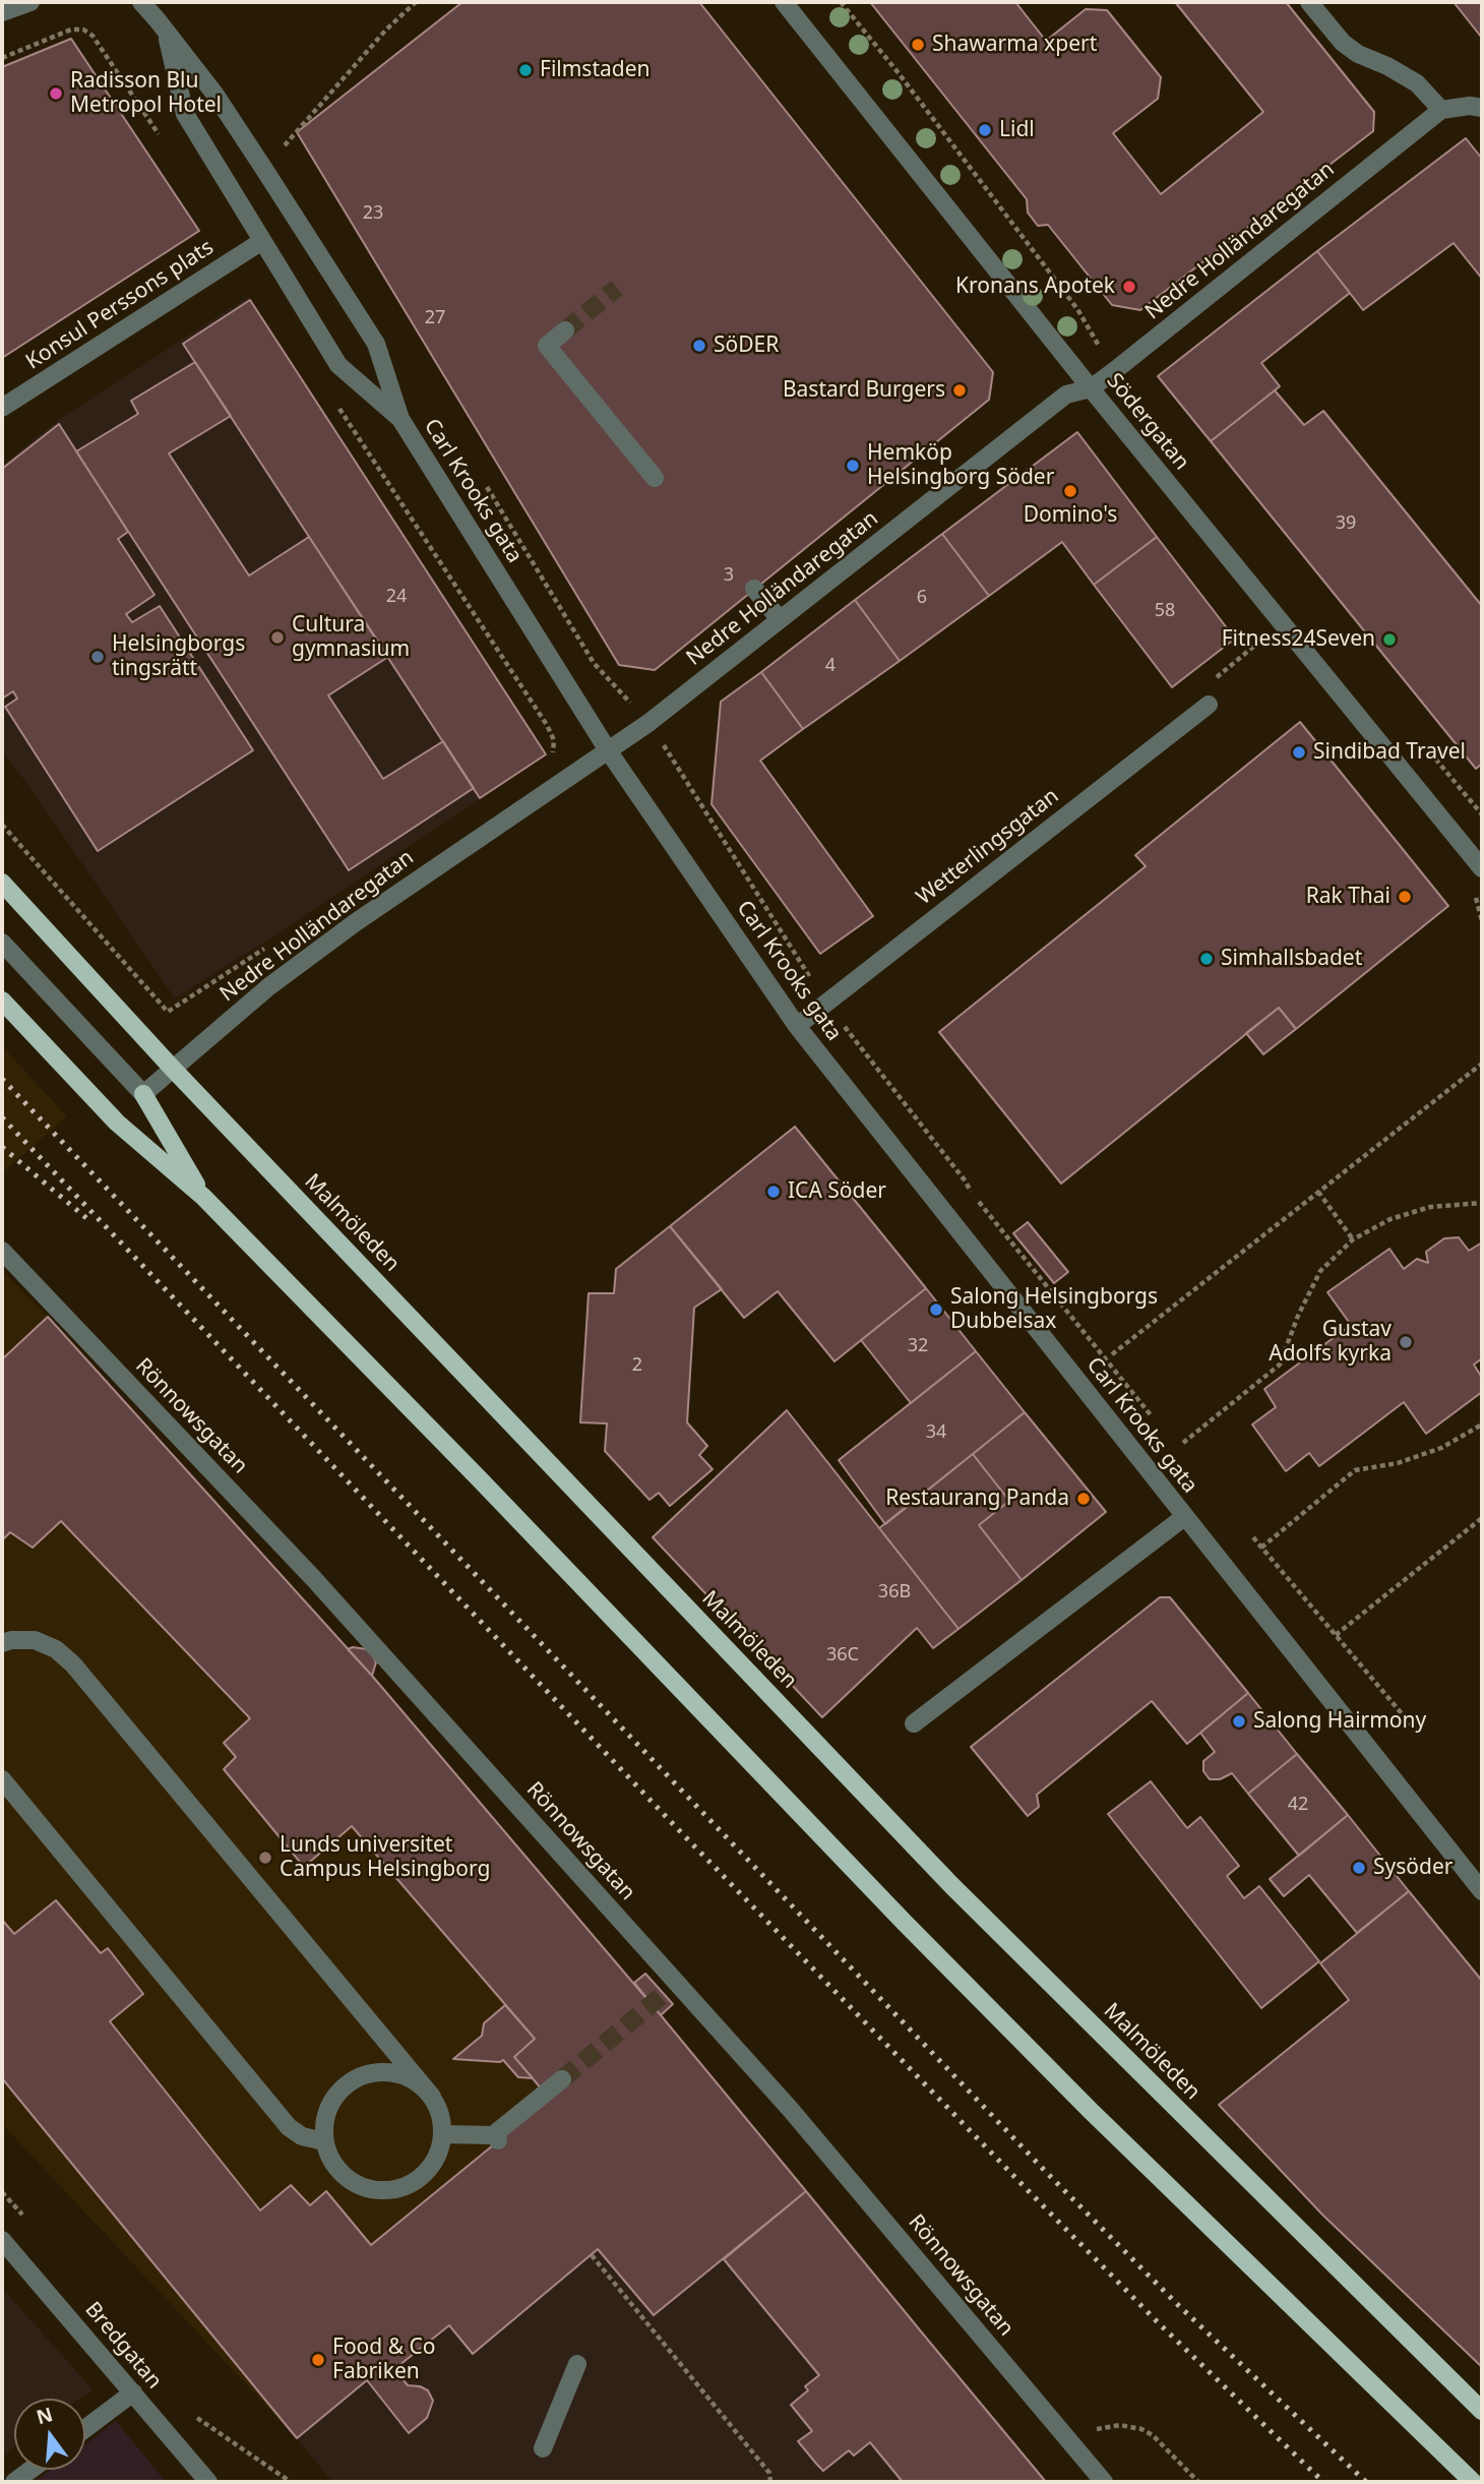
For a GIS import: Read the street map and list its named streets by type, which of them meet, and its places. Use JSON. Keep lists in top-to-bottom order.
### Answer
{
  "streets": {
    "main road": ["Malmöleden"],
    "street": [
      "Nedre Holländaregatan",
      "Konsul Perssons plats",
      "Södergatan",
      "Carl Krooks gata",
      "Wetterlingsgatan",
      "Rönnowsgatan",
      "Bredgatan"
    ]
  },
  "crossings": [
    ["Nedre Holländaregatan", "Södergatan"],
    ["Nedre Holländaregatan", "Carl Krooks gata"],
    ["Nedre Holländaregatan", "Malmöleden"],
    ["Konsul Perssons plats", "Carl Krooks gata"],
    ["Carl Krooks gata", "Wetterlingsgatan"]
  ],
  "places": [
    "Shawarma xpert",
    "Filmstaden",
    "Radisson Blu Metropol Hotel",
    "Lidl",
    "Kronans Apotek",
    "SöDER",
    "Bastard Burgers",
    "Hemköp Helsingborg Söder",
    "Domino's",
    "Cultura gymnasium",
    "Fitness24Seven",
    "Helsingborgs tingsrätt",
    "Sindibad Travel",
    "Rak Thai",
    "Simhallsbadet",
    "ICA Söder",
    "Salong Helsingborgs Dubbelsax",
    "Gustav Adolfs kyrka",
    "Restaurang Panda",
    "Salong Hairmony",
    "Lunds universitet Campus Helsingborg",
    "Sysöder",
    "Food & Co Fabriken"
  ],
  "house_numbers": [
    "23",
    "27",
    "39",
    "3",
    "24",
    "6",
    "58",
    "4",
    "32",
    "2",
    "34",
    "36B",
    "36C",
    "42"
  ],
  "north": "top"
}
